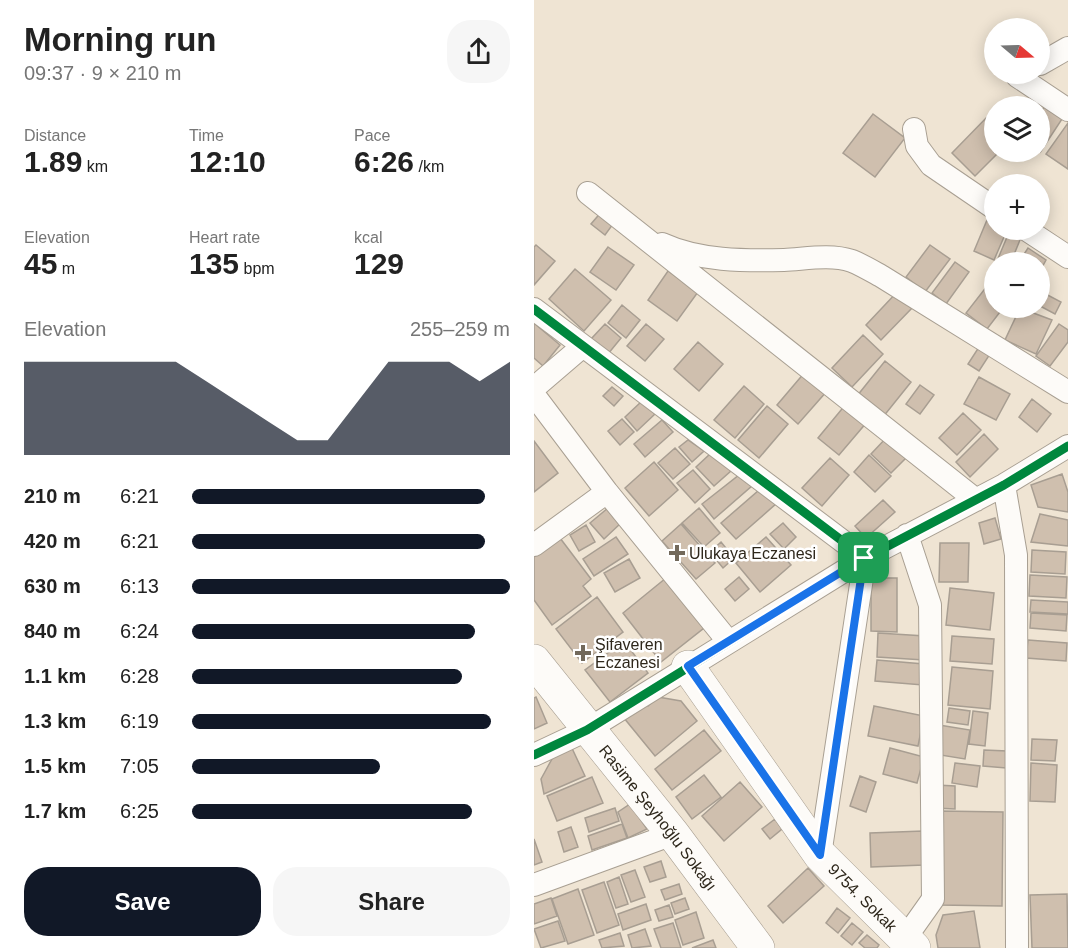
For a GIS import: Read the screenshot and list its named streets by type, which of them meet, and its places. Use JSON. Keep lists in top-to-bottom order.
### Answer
{
  "streets": {
    "main road": ["Rasime Şeyhoğlu Sokağı", "9754. Sokak"]
  },
  "places": {
    "health": ["Ulukaya Eczanesi", "Şifaveren Eczanesi"]
  },
  "north": "right",
  "page": {
    "heading": ["Morning run", "09:37 · 9 × 210 m"],
    "map_buttons": ["+", "−"],
    "stats": [
      ["Distance", "1.89 km"],
      ["Time", "12:10"],
      ["Pace", "6:26 /km"],
      ["Elevation", "45 m"],
      ["Heart rate", "135 bpm"],
      ["kcal", "129"]
    ],
    "chart": ["Elevation", "255–259 m"],
    "list": [
      {
        "name": "210 m",
        "note": "6:21"
      },
      {
        "name": "420 m",
        "note": "6:21"
      },
      {
        "name": "630 m",
        "note": "6:13"
      },
      {
        "name": "840 m",
        "note": "6:24"
      },
      {
        "name": "1.1 km",
        "note": "6:28"
      },
      {
        "name": "1.3 km",
        "note": "6:19"
      },
      {
        "name": "1.5 km",
        "note": "7:05"
      },
      {
        "name": "1.7 km",
        "note": "6:25"
      }
    ],
    "buttons": ["Save", "Share"]
  }
}
